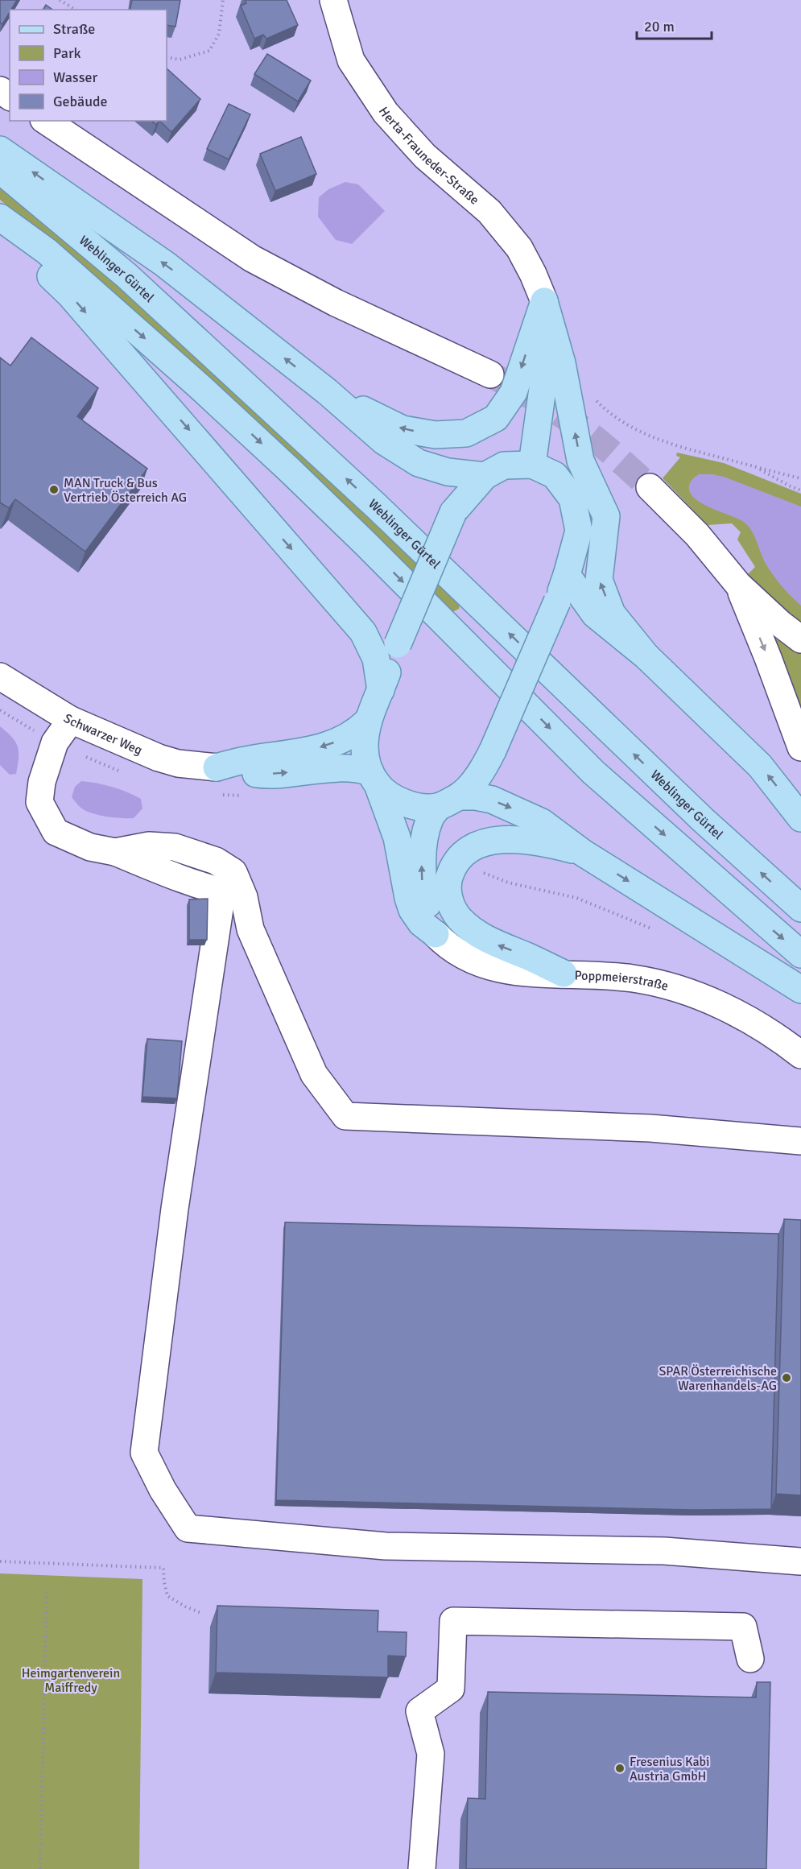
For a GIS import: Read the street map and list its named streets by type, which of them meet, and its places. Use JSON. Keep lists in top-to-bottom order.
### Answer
{
  "streets": {
    "main road": ["Weblinger Gürtel"],
    "street": ["Herta-Frauneder-Straße", "Schwarzer Weg", "Poppmeierstraße"]
  },
  "parks": ["Heimgartenverein Maiffredy"],
  "places": ["MAN Truck & Bus Vertrieb Österreich AG", "SPAR Österreichische Warenhandels-AG", "Fresenius Kabi Austria GmbH"],
  "legend": [
    "Straße",
    "Park",
    "Wasser",
    "Gebäude"
  ],
  "scale_bar": "20 m"
}
